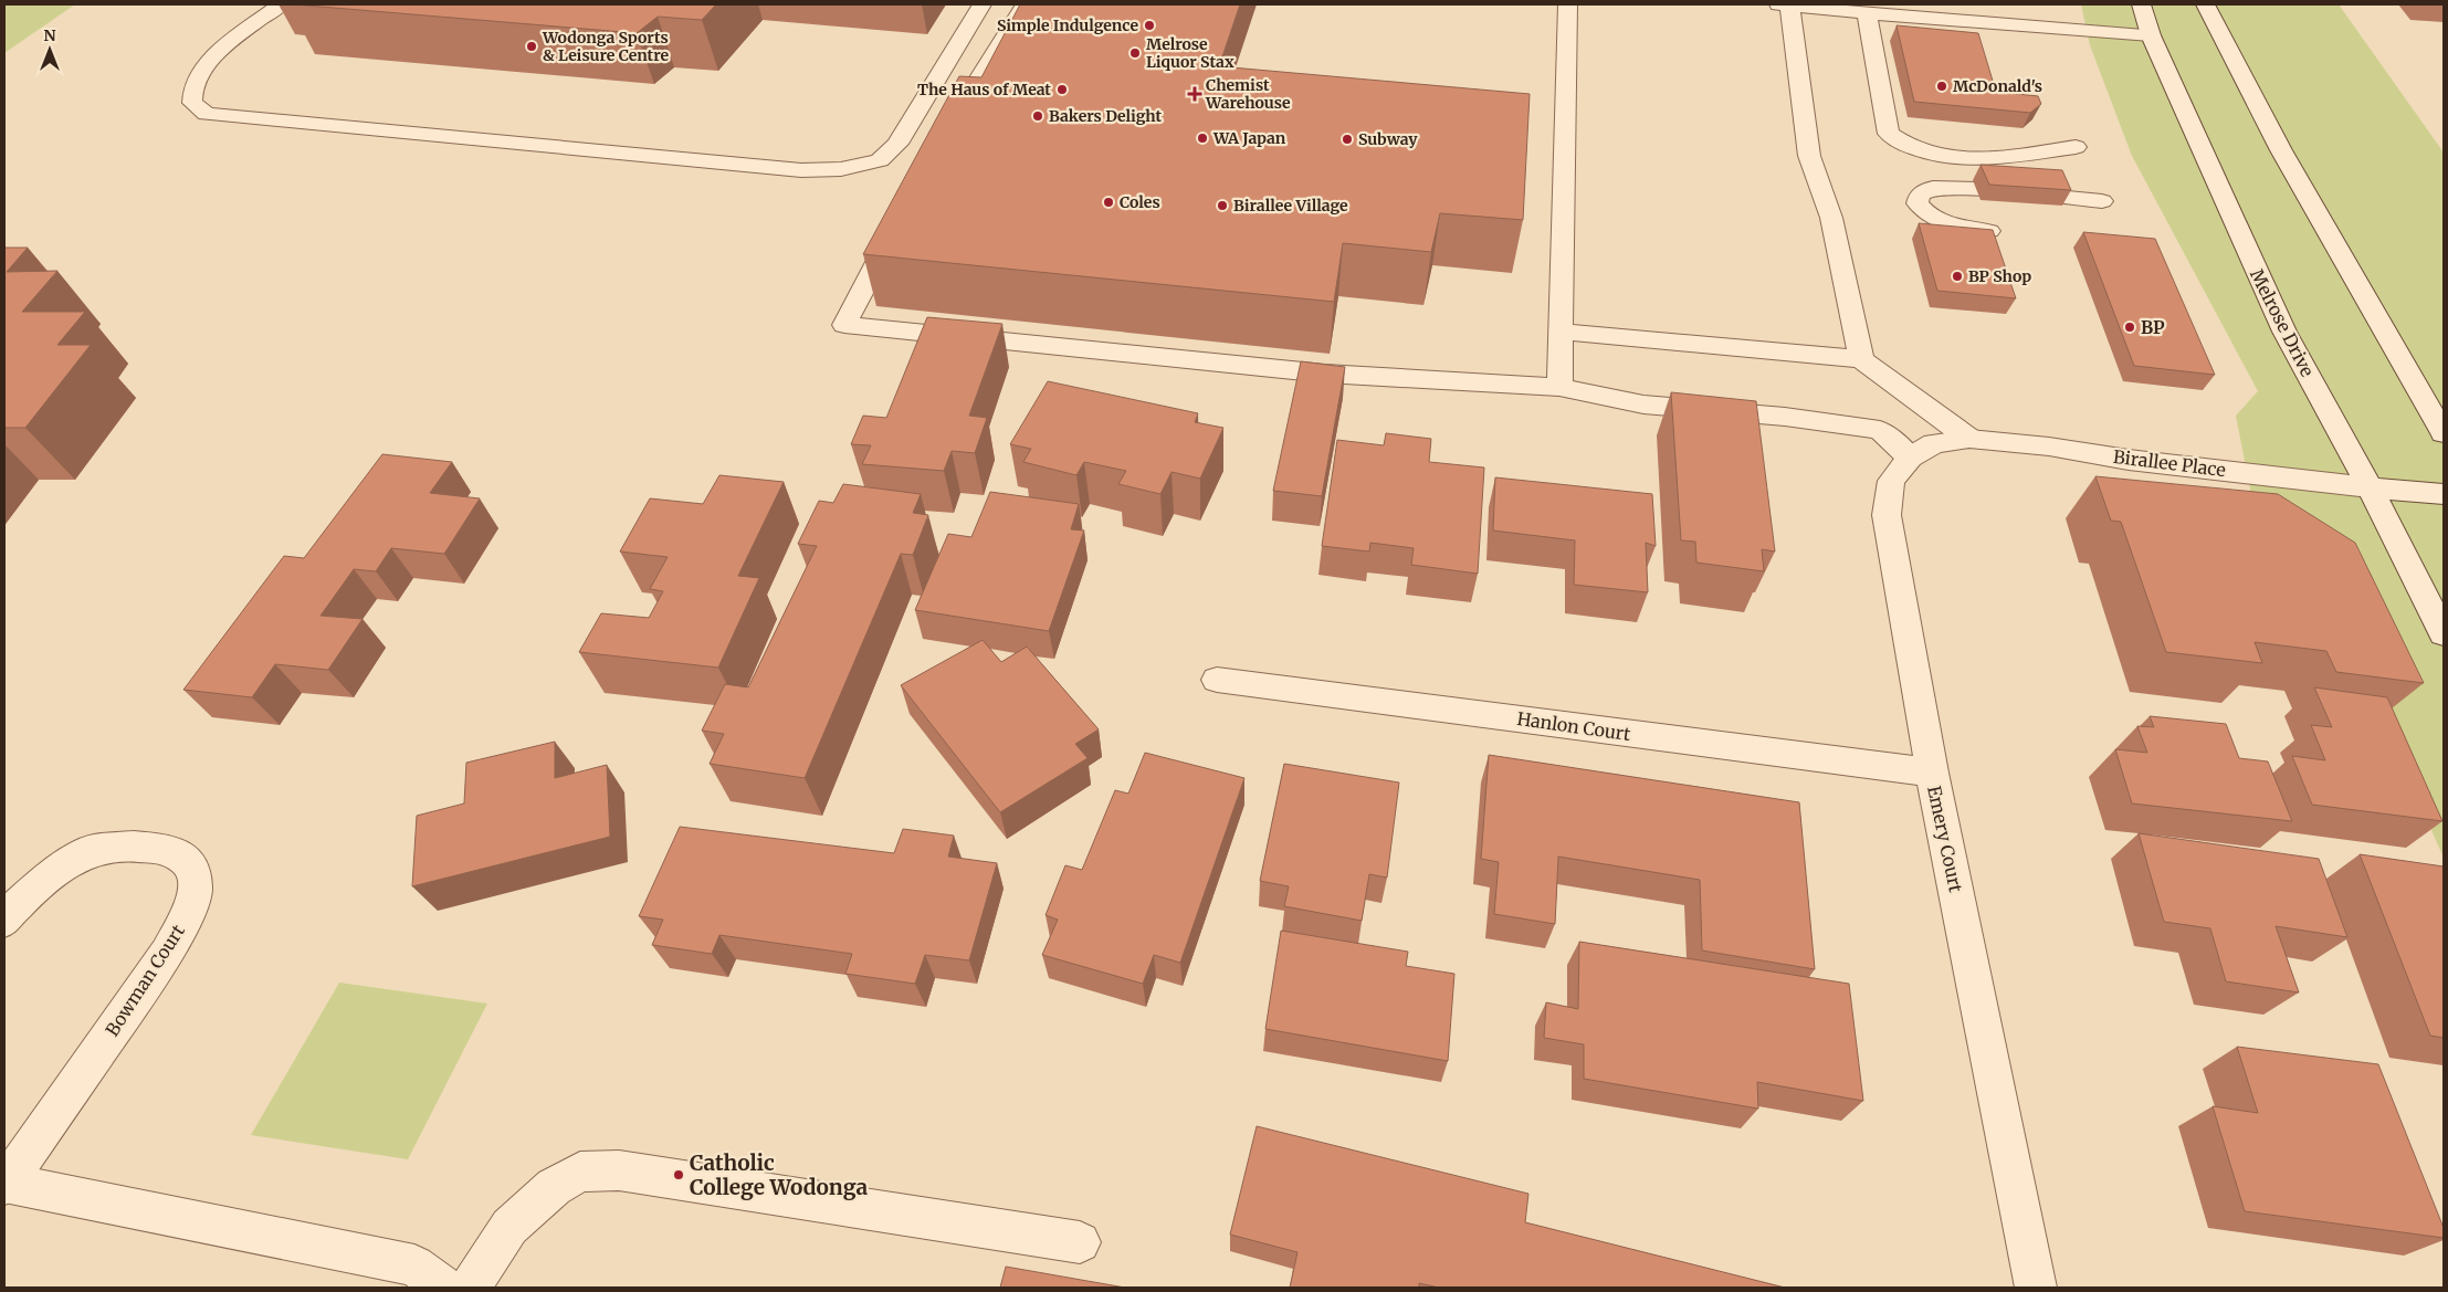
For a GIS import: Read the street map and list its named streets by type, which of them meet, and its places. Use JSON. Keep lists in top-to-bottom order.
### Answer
{
  "streets": {
    "street": [
      "Melrose Drive",
      "Birallee Place",
      "Hanlon Court",
      "Emery Court",
      "Bowman Court"
    ]
  },
  "crossings": [
    ["Melrose Drive", "Birallee Place"],
    ["Birallee Place", "Emery Court"],
    ["Hanlon Court", "Emery Court"]
  ],
  "places": {
    "other": [
      "Simple Indulgence",
      "Wodonga Sports & Leisure Centre",
      "Melrose Liquor Stax",
      "McDonald's",
      "The Haus of Meat",
      "Bakers Delight",
      "WA Japan",
      "Subway",
      "Coles",
      "Birallee Village",
      "BP Shop",
      "BP",
      "Catholic College Wodonga"
    ],
    "health": ["Chemist Warehouse"]
  },
  "north": "top"
}
